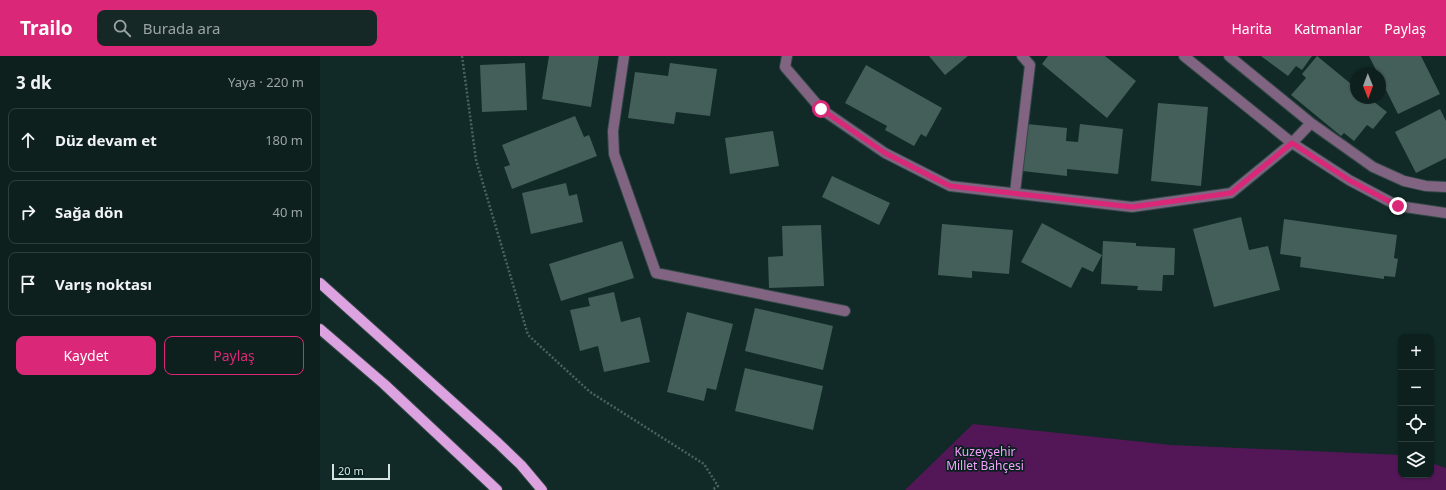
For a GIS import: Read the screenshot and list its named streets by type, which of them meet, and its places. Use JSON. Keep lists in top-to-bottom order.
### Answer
{
  "parks": ["Kuzeyşehir Millet Bahçesi"],
  "scale_bar": "20 m",
  "north": "bottom",
  "page": {
    "header": "Trailo",
    "search": "Burada ara",
    "nav": ["Harita", "Katmanlar", "Paylaş"],
    "heading": ["3 dk", "Yaya · 220 m"],
    "list": [
      ["Düz devam et", "180 m"],
      ["Sağa dön", "40 m"],
      "Varış noktası"
    ],
    "buttons": ["Kaydet", "Paylaş"],
    "map_buttons": ["+", "−"],
    "scale": "20 m"
  }
}
